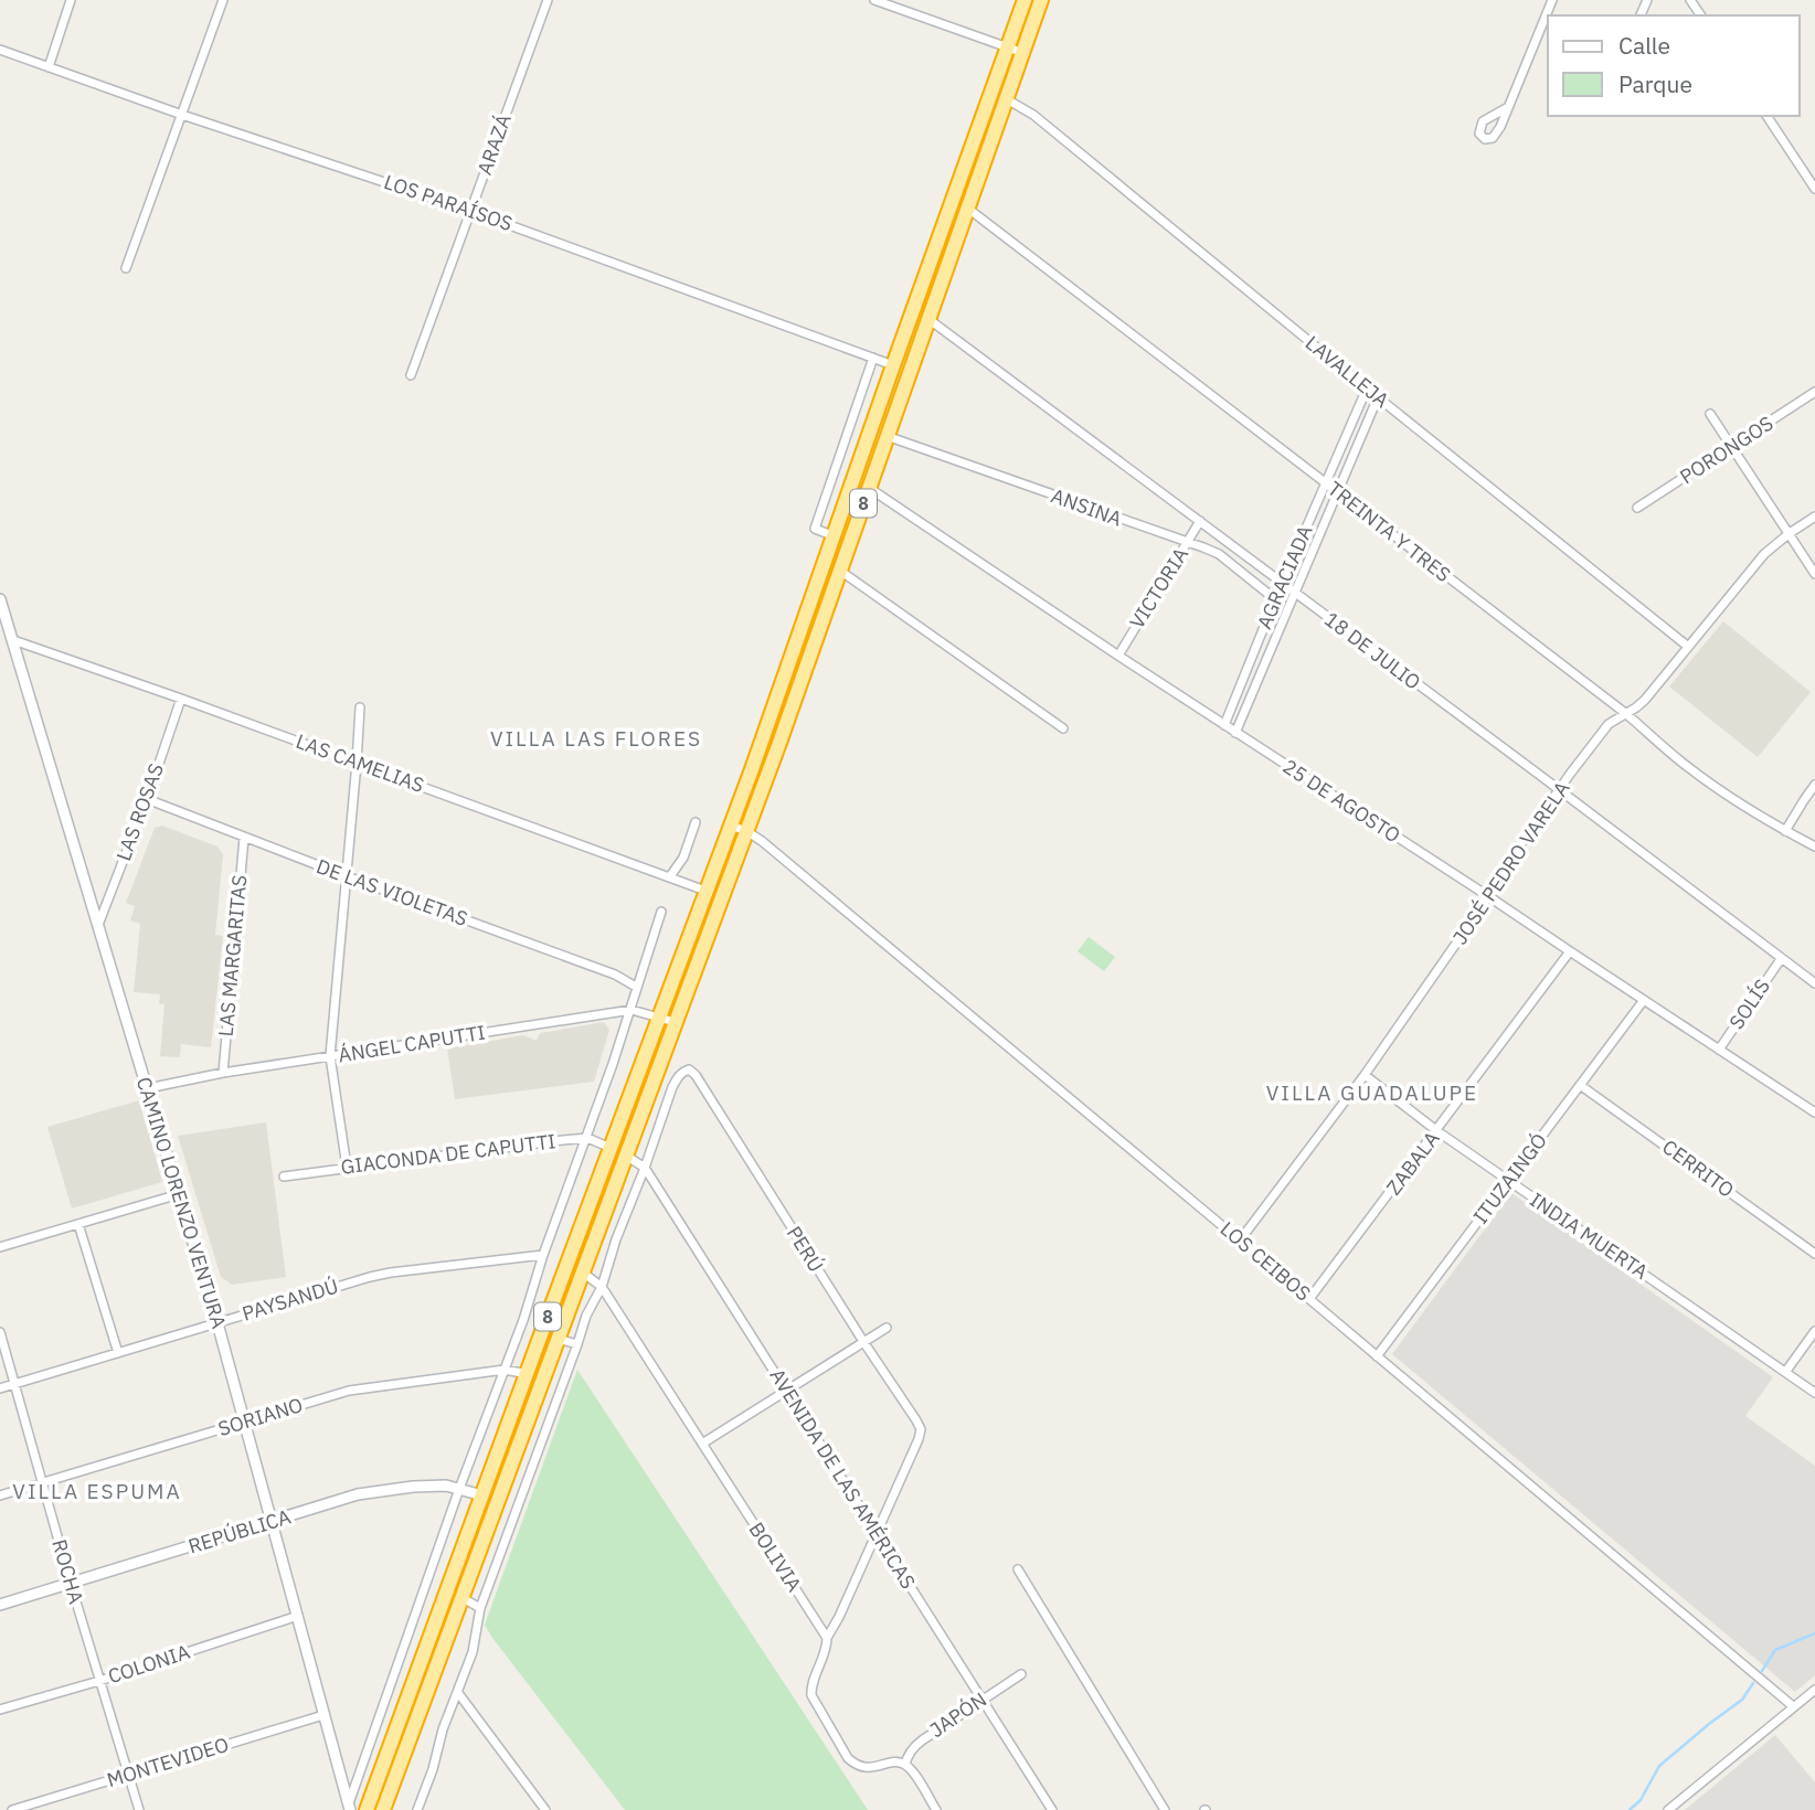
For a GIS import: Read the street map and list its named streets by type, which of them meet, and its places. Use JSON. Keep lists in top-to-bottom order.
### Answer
{
  "streets": {
    "highway": ["8"],
    "street": [
      "ARAZÁ",
      "LOS PARAÍSOS",
      "LAVALLEJA",
      "PORONGOS",
      "ANSINA",
      "TREINTA Y TRES",
      "AGRACIADA",
      "VICTORIA",
      "18 DE JULIO",
      "LAS CAMELIAS",
      "25 DE AGOSTO",
      "LAS ROSAS",
      "JOSÉ PEDRO VARELA",
      "DE LAS VIOLETAS",
      "LAS MARGARITAS",
      "SOLÍS",
      "ÁNGEL CAPUTTI",
      "GIACONDA DE CAPUTTI",
      "ZABALA",
      "CERRITO",
      "ITUZAINGÓ",
      "CAMINO LORENZO VENTURA",
      "INDIA MUERTA",
      "PERÚ",
      "LOS CEIBOS",
      "PAYSANDÚ",
      "SORIANO",
      "AVENIDA DE LAS AMÉRICAS",
      "REPÚBLICA",
      "BOLIVIA",
      "ROCHA",
      "COLONIA",
      "JAPÓN",
      "MONTEVIDEO"
    ]
  },
  "crossings": [
    ["ARAZÁ", "LOS PARAÍSOS"],
    ["LOS PARAÍSOS", "8"],
    ["LAVALLEJA", "8"],
    ["LAVALLEJA", "AGRACIADA"],
    ["LAVALLEJA", "JOSÉ PEDRO VARELA"],
    ["8", "ANSINA"],
    ["8", "TREINTA Y TRES"],
    ["8", "18 DE JULIO"],
    ["8", "LAS CAMELIAS"],
    ["8", "25 DE AGOSTO"],
    ["8", "ÁNGEL CAPUTTI"],
    ["8", "GIACONDA DE CAPUTTI"],
    ["8", "LOS CEIBOS"],
    ["8", "SORIANO"],
    ["8", "AVENIDA DE LAS AMÉRICAS"],
    ["8", "REPÚBLICA"],
    ["8", "BOLIVIA"],
    ["ANSINA", "AGRACIADA"],
    ["ANSINA", "VICTORIA"],
    ["TREINTA Y TRES", "AGRACIADA"],
    ["TREINTA Y TRES", "JOSÉ PEDRO VARELA"],
    ["AGRACIADA", "18 DE JULIO"],
    ["AGRACIADA", "25 DE AGOSTO"],
    ["VICTORIA", "18 DE JULIO"],
    ["VICTORIA", "25 DE AGOSTO"],
    ["18 DE JULIO", "JOSÉ PEDRO VARELA"],
    ["18 DE JULIO", "SOLÍS"],
    ["LAS CAMELIAS", "LAS ROSAS"],
    ["LAS CAMELIAS", "CAMINO LORENZO VENTURA"],
    ["25 DE AGOSTO", "JOSÉ PEDRO VARELA"],
    ["25 DE AGOSTO", "SOLÍS"],
    ["25 DE AGOSTO", "ZABALA"],
    ["25 DE AGOSTO", "ITUZAINGÓ"],
    ["LAS ROSAS", "DE LAS VIOLETAS"],
    ["LAS ROSAS", "CAMINO LORENZO VENTURA"],
    ["JOSÉ PEDRO VARELA", "INDIA MUERTA"],
    ["JOSÉ PEDRO VARELA", "LOS CEIBOS"],
    ["DE LAS VIOLETAS", "LAS MARGARITAS"],
    ["LAS MARGARITAS", "ÁNGEL CAPUTTI"],
    ["ÁNGEL CAPUTTI", "CAMINO LORENZO VENTURA"],
    ["ZABALA", "INDIA MUERTA"],
    ["ZABALA", "LOS CEIBOS"],
    ["CERRITO", "ITUZAINGÓ"],
    ["ITUZAINGÓ", "INDIA MUERTA"],
    ["ITUZAINGÓ", "LOS CEIBOS"],
    ["CAMINO LORENZO VENTURA", "PAYSANDÚ"],
    ["CAMINO LORENZO VENTURA", "SORIANO"],
    ["CAMINO LORENZO VENTURA", "REPÚBLICA"],
    ["CAMINO LORENZO VENTURA", "COLONIA"],
    ["CAMINO LORENZO VENTURA", "MONTEVIDEO"],
    ["PERÚ", "AVENIDA DE LAS AMÉRICAS"],
    ["PAYSANDÚ", "ROCHA"],
    ["SORIANO", "ROCHA"],
    ["AVENIDA DE LAS AMÉRICAS", "JAPÓN"],
    ["REPÚBLICA", "ROCHA"],
    ["ROCHA", "COLONIA"],
    ["ROCHA", "MONTEVIDEO"]
  ],
  "districts": ["VILLA LAS FLORES", "VILLA GUADALUPE", "VILLA ESPUMA"],
  "legend": ["Calle", "Parque"]
}
